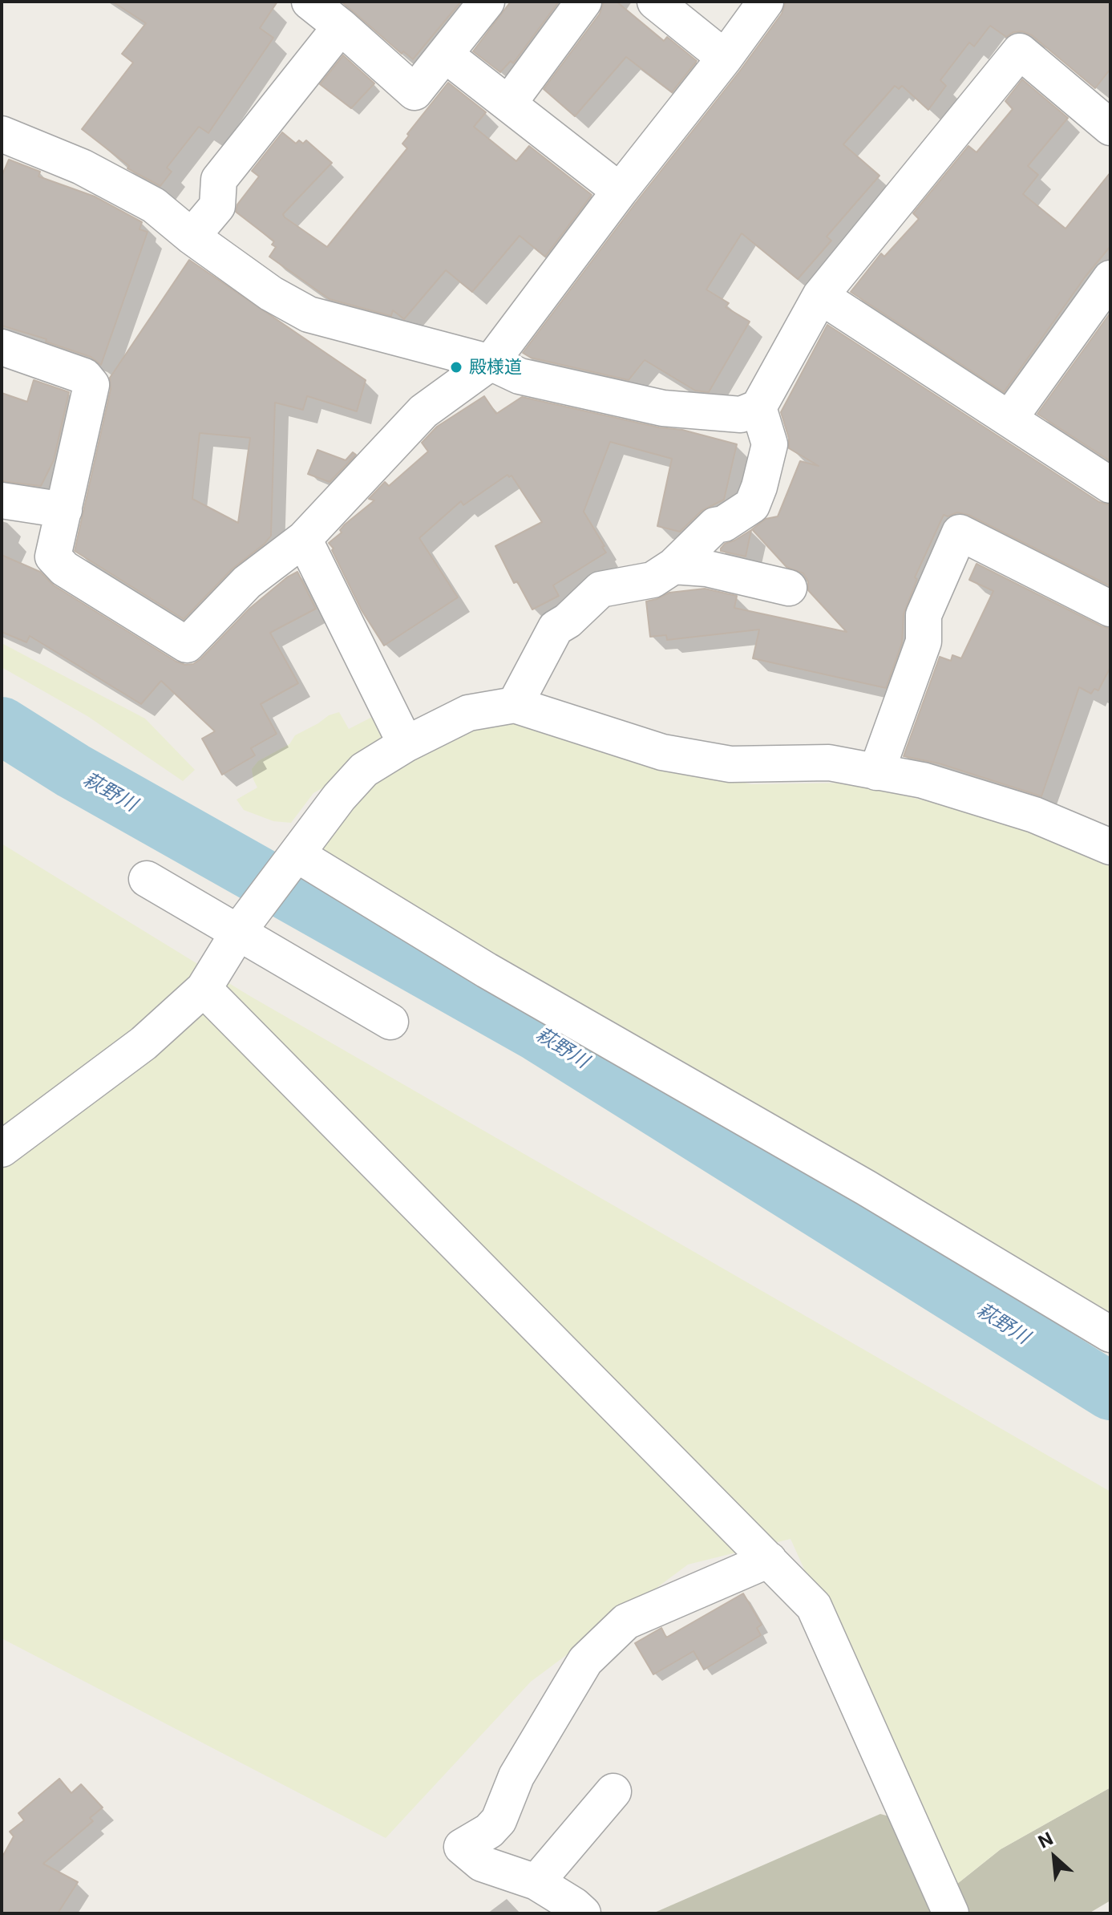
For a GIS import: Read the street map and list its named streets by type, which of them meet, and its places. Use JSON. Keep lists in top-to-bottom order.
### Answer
{
  "water": ["萩野川"],
  "places": ["殿様道"],
  "north": "top left"
}
